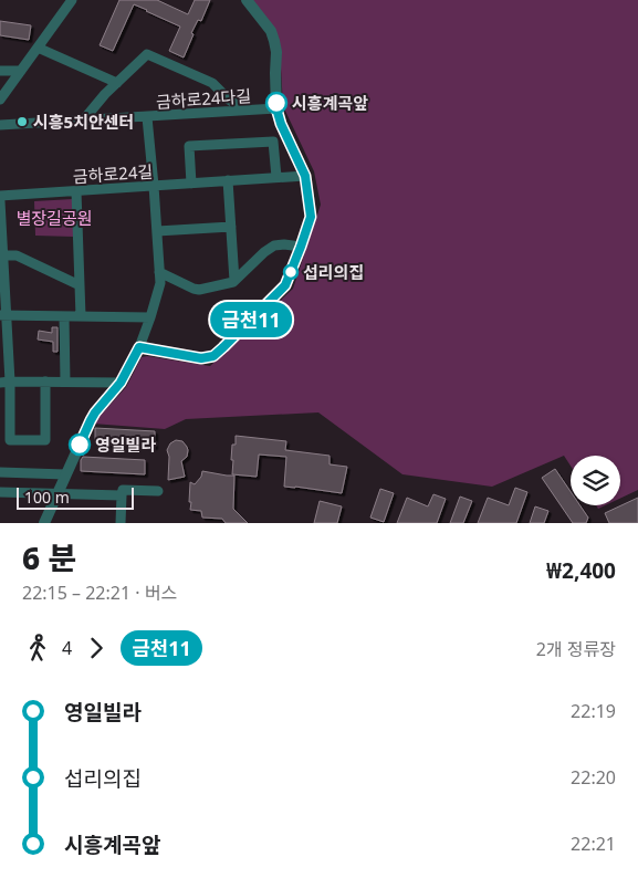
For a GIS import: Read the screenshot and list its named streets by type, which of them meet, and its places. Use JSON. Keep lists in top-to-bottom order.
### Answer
{
  "streets": {
    "street": ["금하로24다길", "금하로24길"]
  },
  "parks": ["별장길공원"],
  "places": [
    "시흥계곡앞",
    "시흥5치안센터",
    "섭리의집",
    "영일빌라"
  ],
  "lines": ["bus line 금천11"],
  "scale_bar": "100 m",
  "page": {
    "on_map": "금천11",
    "scale": "100 m",
    "heading": ["6 분", "22:15 – 22:21 · 버스", "₩2,400"],
    "legs": ["4", "금천11", "2개 정류장"],
    "list": [
      {
        "name": "영일빌라",
        "value": "22:19"
      },
      {
        "name": "섭리의집",
        "value": "22:20"
      },
      {
        "name": "시흥계곡앞",
        "value": "22:21"
      }
    ]
  }
}
